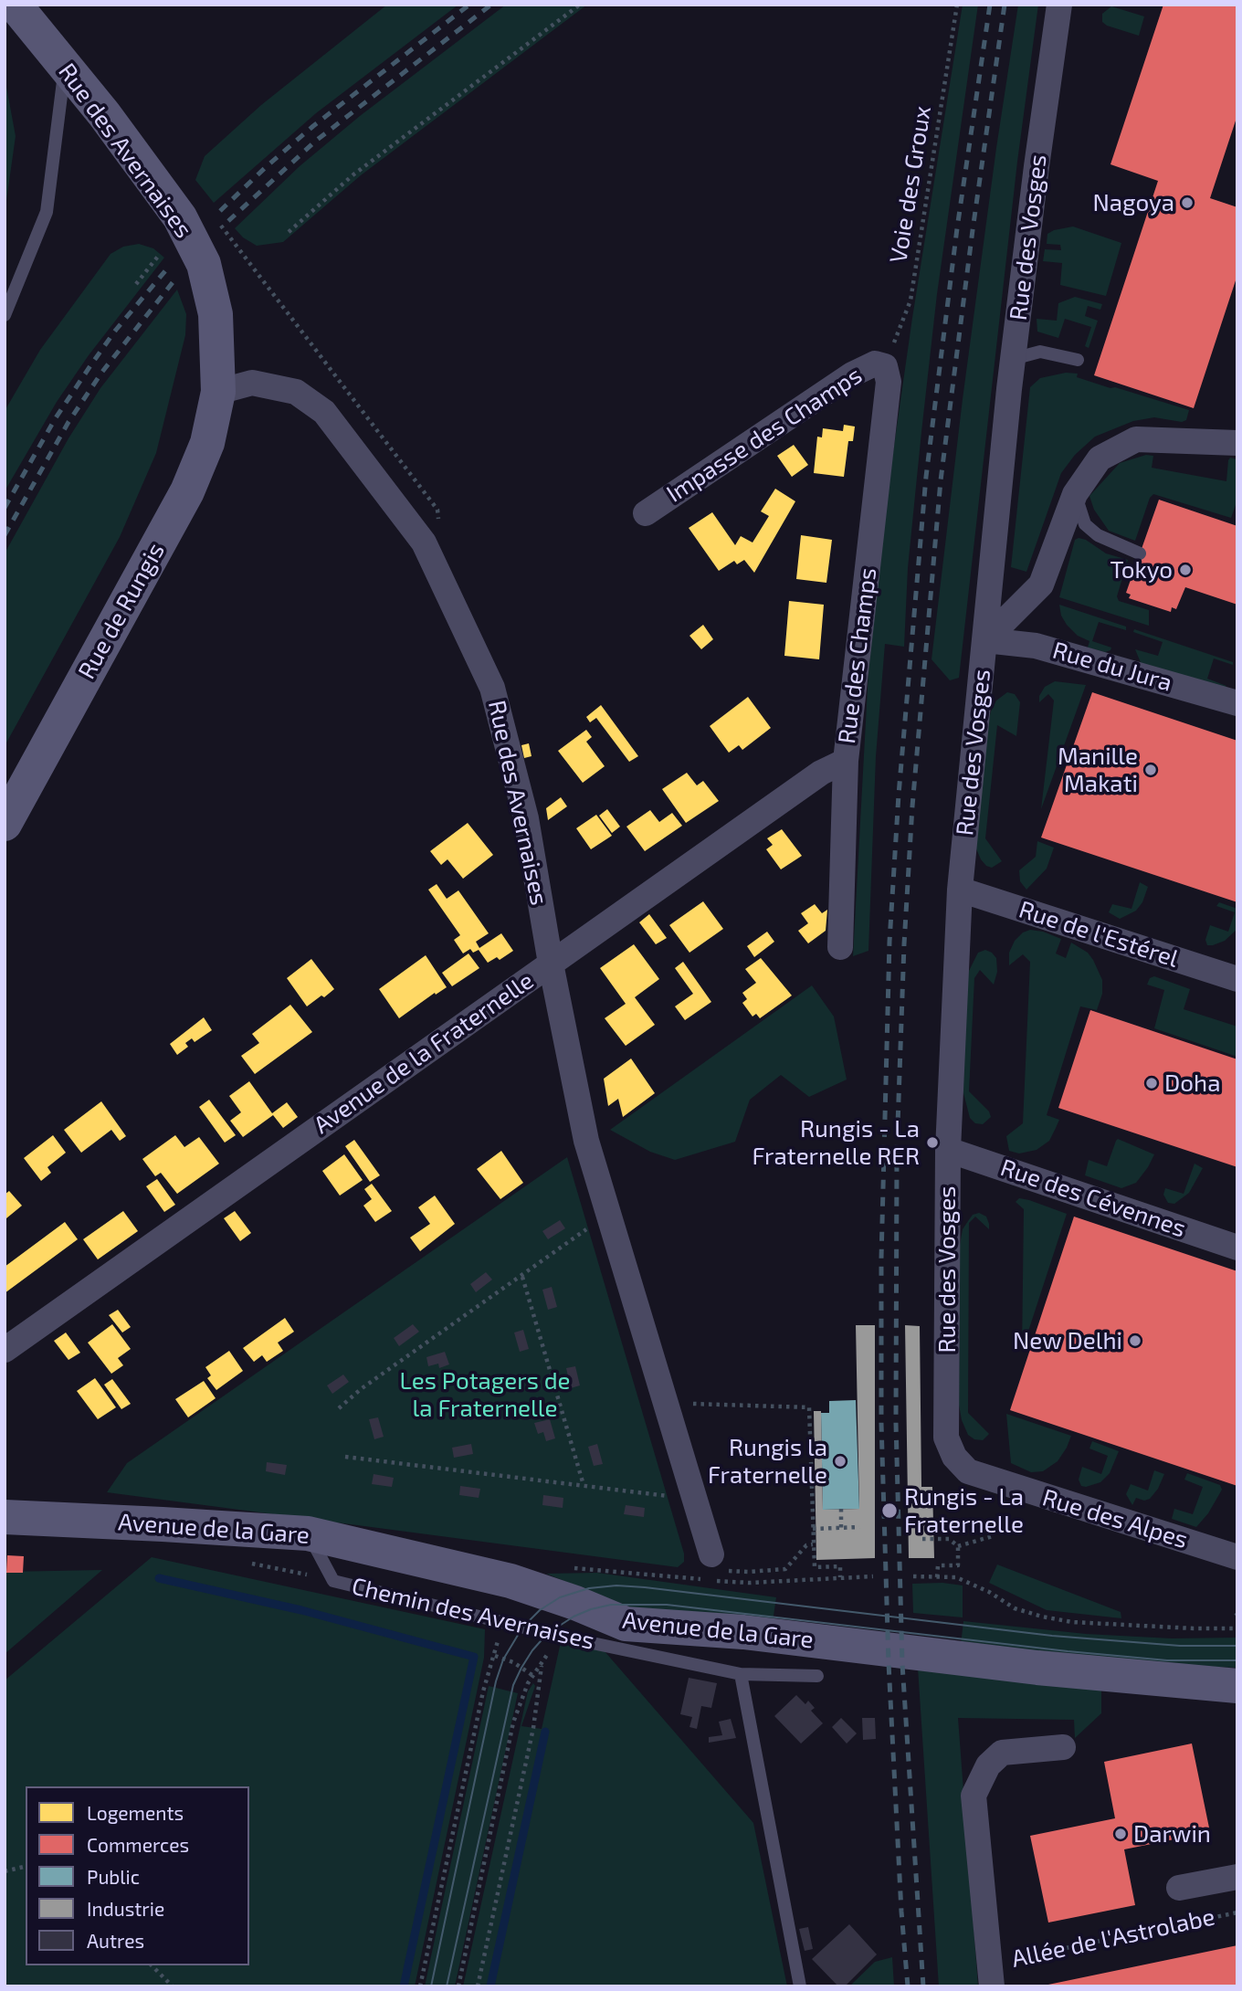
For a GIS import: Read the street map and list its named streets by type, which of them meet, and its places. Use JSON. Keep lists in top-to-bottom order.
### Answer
{
  "streets": {
    "main road": ["Rue des Avernaises", "Rue de Rungis", "Avenue de la Gare"],
    "street": [
      "Rue des Vosges",
      "Impasse des Champs",
      "Rue des Champs",
      "Rue du Jura",
      "Rue de l'Estérel",
      "Avenue de la Fraternelle",
      "Rue des Cévennes",
      "Rue des Alpes",
      "Allée de l'Astrolabe"
    ],
    "lane": ["Chemin des Avernaises"],
    "path": ["Voie des Groux"]
  },
  "crossings": [
    ["Rue des Avernaises", "Rue de Rungis"],
    ["Rue des Avernaises", "Avenue de la Fraternelle"],
    ["Voie des Groux", "Impasse des Champs"],
    ["Voie des Groux", "Rue des Champs"],
    ["Rue des Vosges", "Rue du Jura"],
    ["Rue des Vosges", "Rue de l'Estérel"],
    ["Rue des Vosges", "Rue des Cévennes"],
    ["Rue des Vosges", "Rue des Alpes"],
    ["Impasse des Champs", "Rue des Champs"],
    ["Rue des Champs", "Avenue de la Fraternelle"],
    ["Avenue de la Gare", "Chemin des Avernaises"]
  ],
  "parks": ["Les Potagers de la Fraternelle"],
  "places": [
    "Nagoya",
    "Tokyo",
    "Manille Makati",
    "Doha",
    "Rungis - La Fraternelle RER",
    "New Delhi",
    "Rungis la Fraternelle",
    "Rungis - La Fraternelle",
    "Darwin"
  ],
  "legend": [
    "Logements",
    "Commerces",
    "Public",
    "Industrie",
    "Autres"
  ]
}
